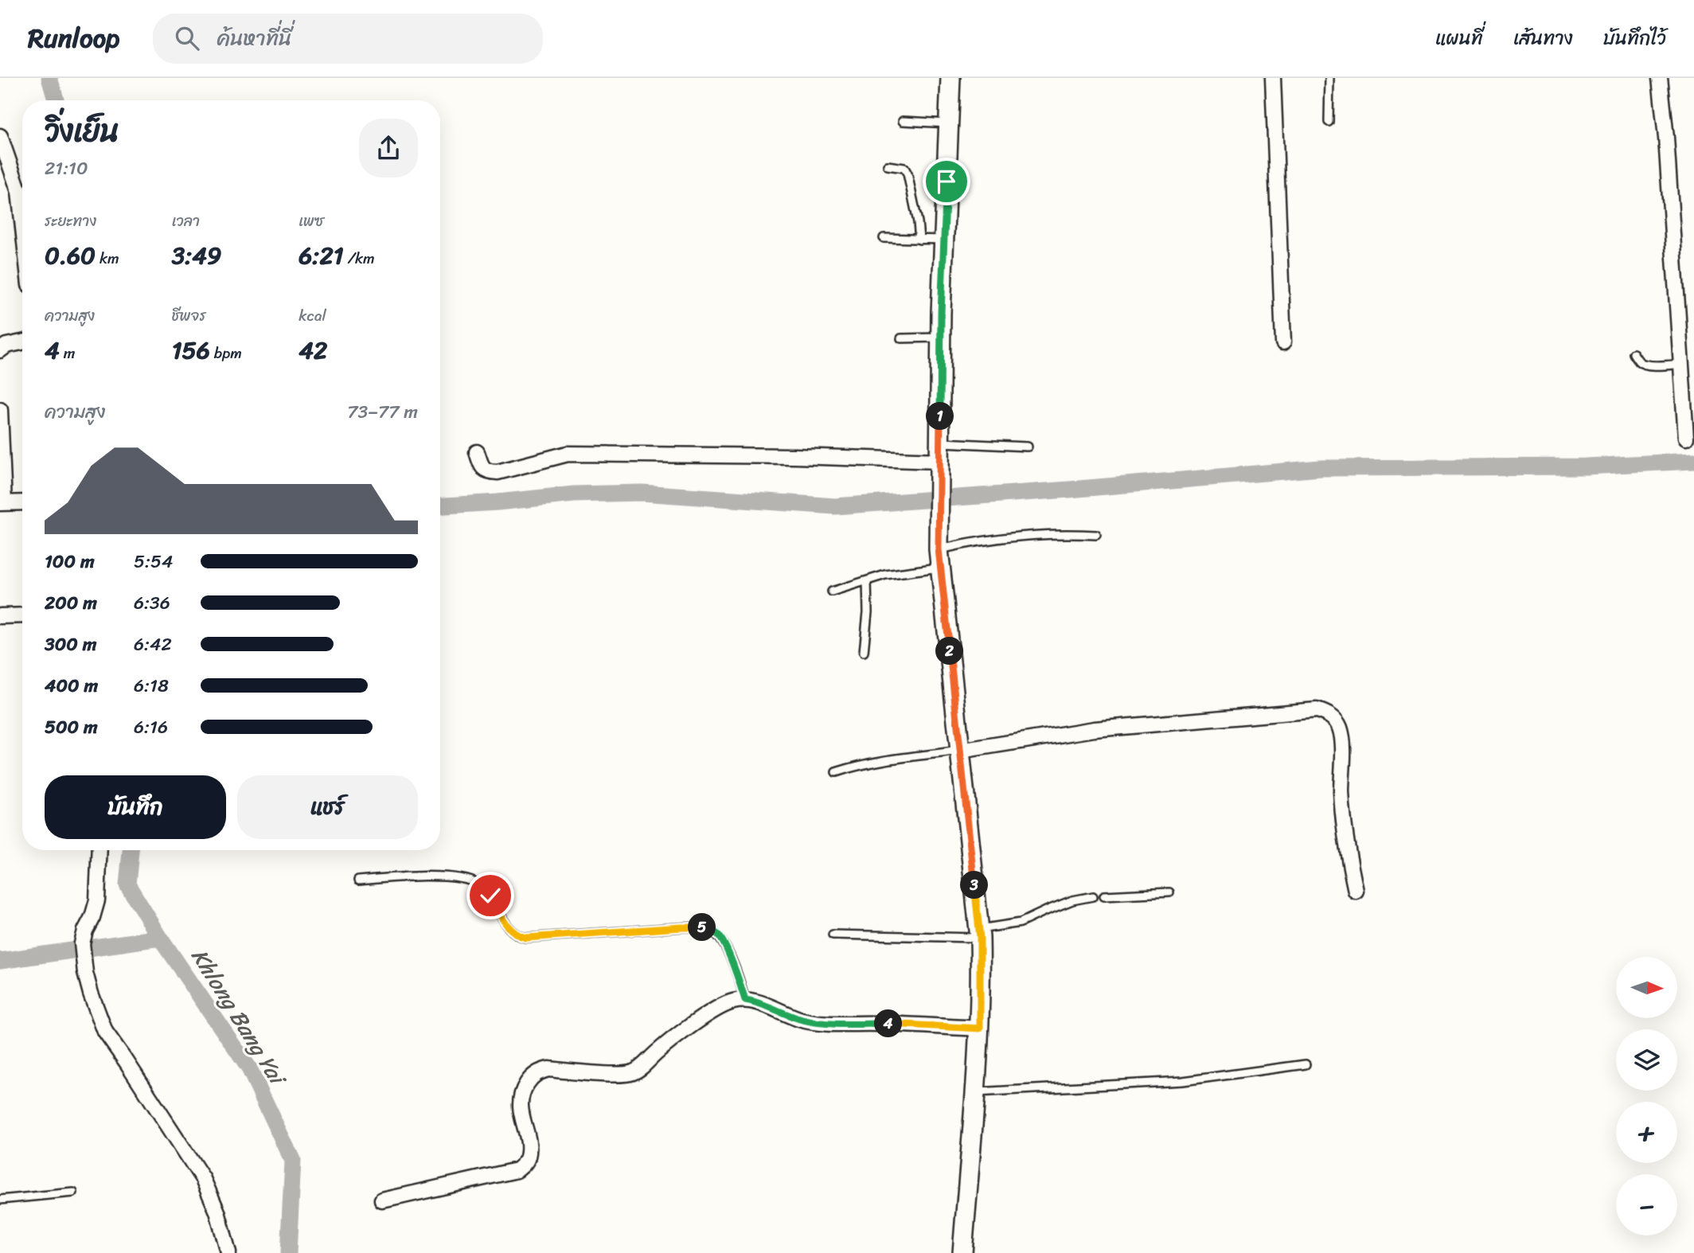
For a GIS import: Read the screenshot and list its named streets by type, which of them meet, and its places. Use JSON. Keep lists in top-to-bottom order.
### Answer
{
  "water": ["Khlong Bang Yai"],
  "north": "right",
  "page": {
    "header": "Runloop",
    "search": "ค้นหาที่นี่",
    "nav": ["แผนที่", "เส้นทาง", "บันทึกไว้"],
    "heading": ["วิ่งเย็น", "21:10"],
    "stats": [
      ["ระยะทาง", "0.60 km"],
      ["เวลา", "3:49"],
      ["เพซ", "6:21 /km"],
      ["ความสูง", "4 m"],
      ["ชีพจร", "156 bpm"],
      ["kcal", "42"]
    ],
    "chart": ["ความสูง", "73–77 m"],
    "pins": [
      "1",
      "2",
      "3",
      "5",
      "4"
    ],
    "list": [
      {
        "name": "100 m",
        "note": "5:54"
      },
      {
        "name": "200 m",
        "note": "6:36"
      },
      {
        "name": "300 m",
        "note": "6:42"
      },
      {
        "name": "400 m",
        "note": "6:18"
      },
      {
        "name": "500 m",
        "note": "6:16"
      }
    ],
    "buttons": ["บันทึก", "แชร์"],
    "map_buttons": ["+", "−"]
  }
}
